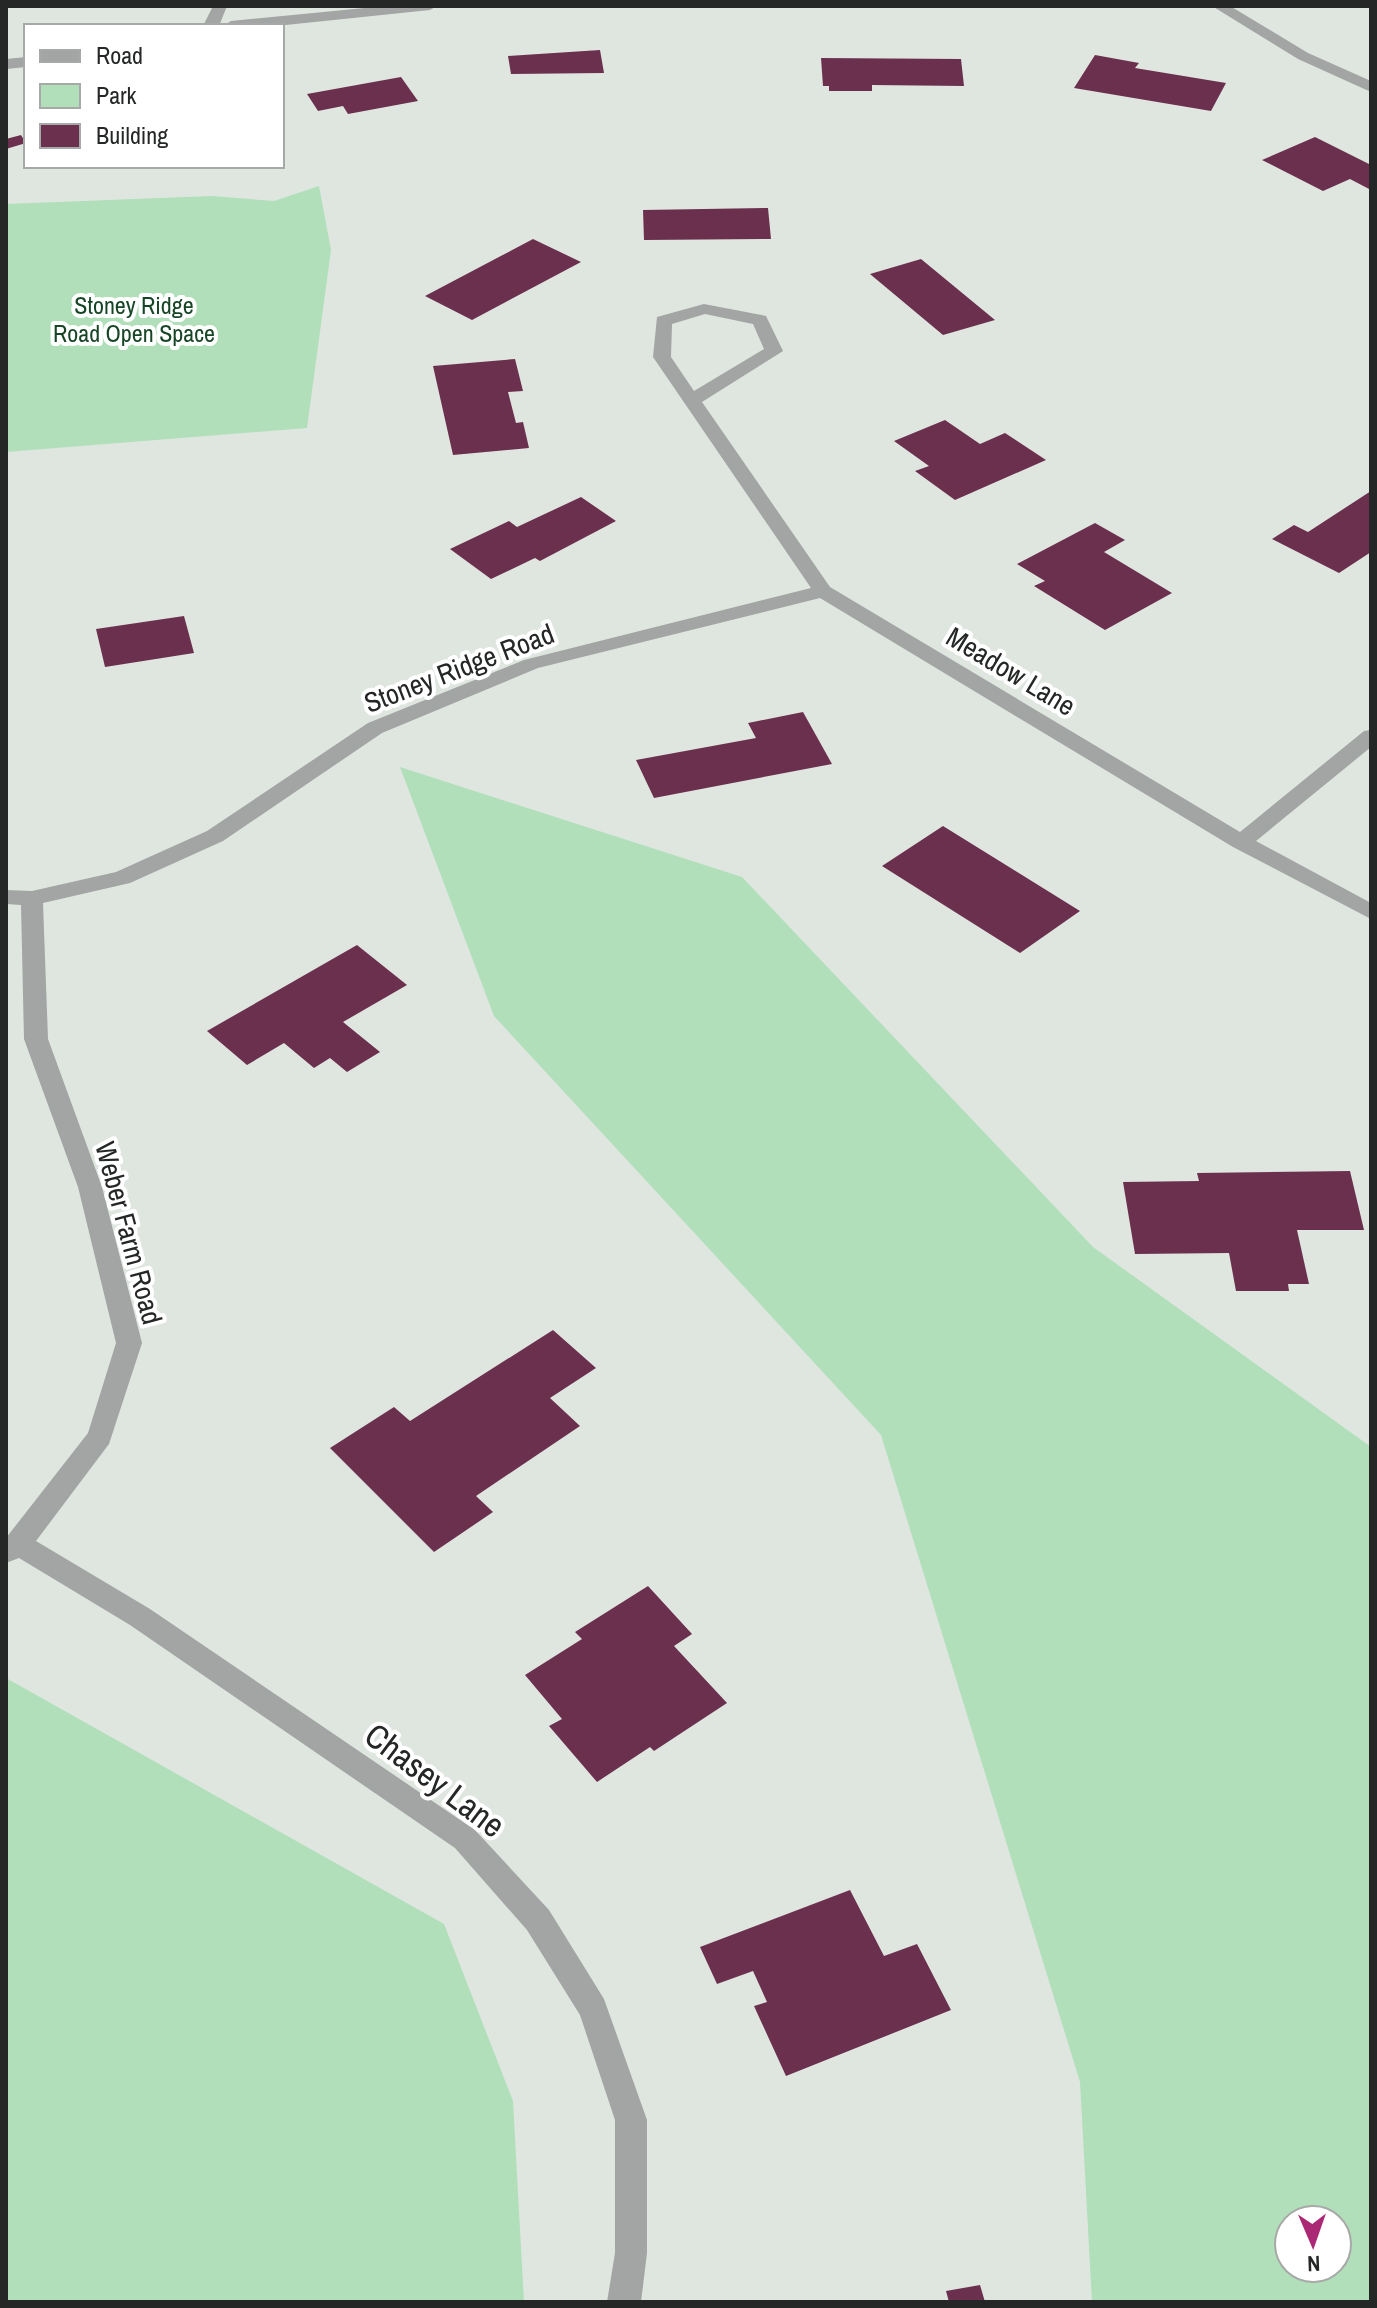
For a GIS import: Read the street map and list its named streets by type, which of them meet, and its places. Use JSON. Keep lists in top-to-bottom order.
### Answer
{
  "streets": {
    "street": [
      "Stoney Ridge Road",
      "Meadow Lane",
      "Weber Farm Road",
      "Chasey Lane"
    ]
  },
  "crossings": [
    ["Stoney Ridge Road", "Meadow Lane"],
    ["Stoney Ridge Road", "Weber Farm Road"],
    ["Weber Farm Road", "Chasey Lane"]
  ],
  "parks": ["Stoney Ridge Road Open Space"],
  "legend": ["Road", "Park", "Building"],
  "north": "bottom"
}
